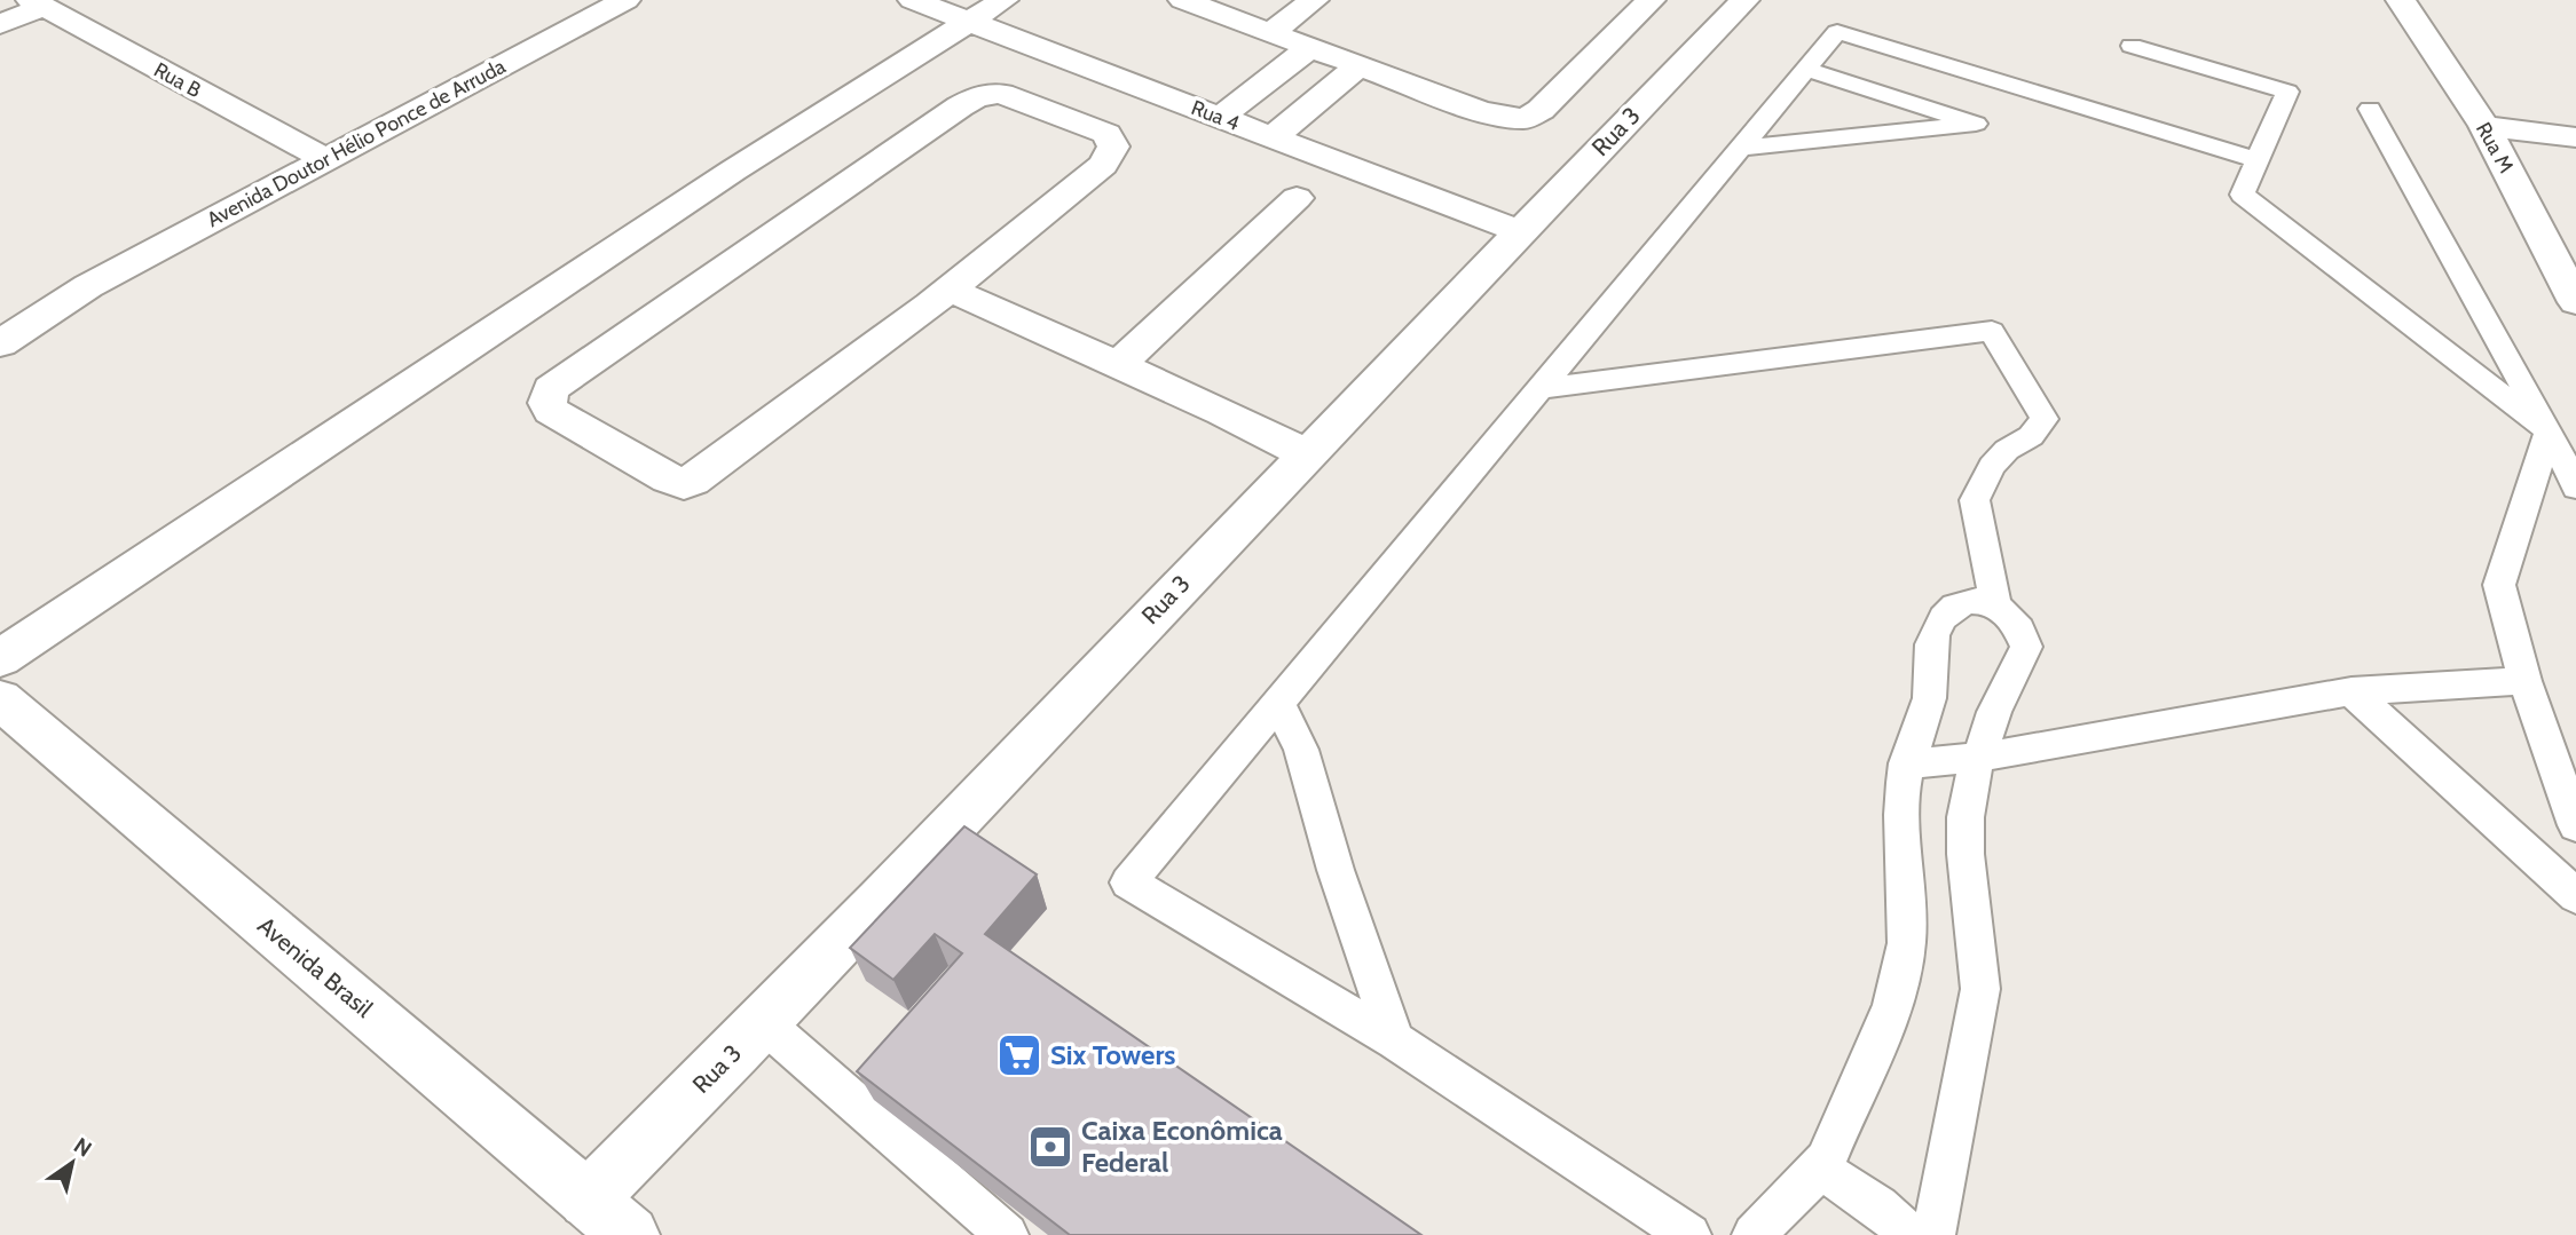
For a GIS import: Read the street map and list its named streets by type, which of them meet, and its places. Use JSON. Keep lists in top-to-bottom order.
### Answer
{
  "streets": {
    "street": [
      "Rua B",
      "Rua 4",
      "Rua 3",
      "Avenida Doutor Hélio Ponce de Arruda",
      "Rua M",
      "Avenida Brasil"
    ]
  },
  "crossings": [
    ["Rua B", "Avenida Doutor Hélio Ponce de Arruda"],
    ["Rua 4", "Rua 3"],
    ["Rua 3", "Avenida Brasil"]
  ],
  "places": {
    "supermarket": ["Six Towers"],
    "bank": ["Caixa Econômica Federal"]
  },
  "north": "top right"
}
